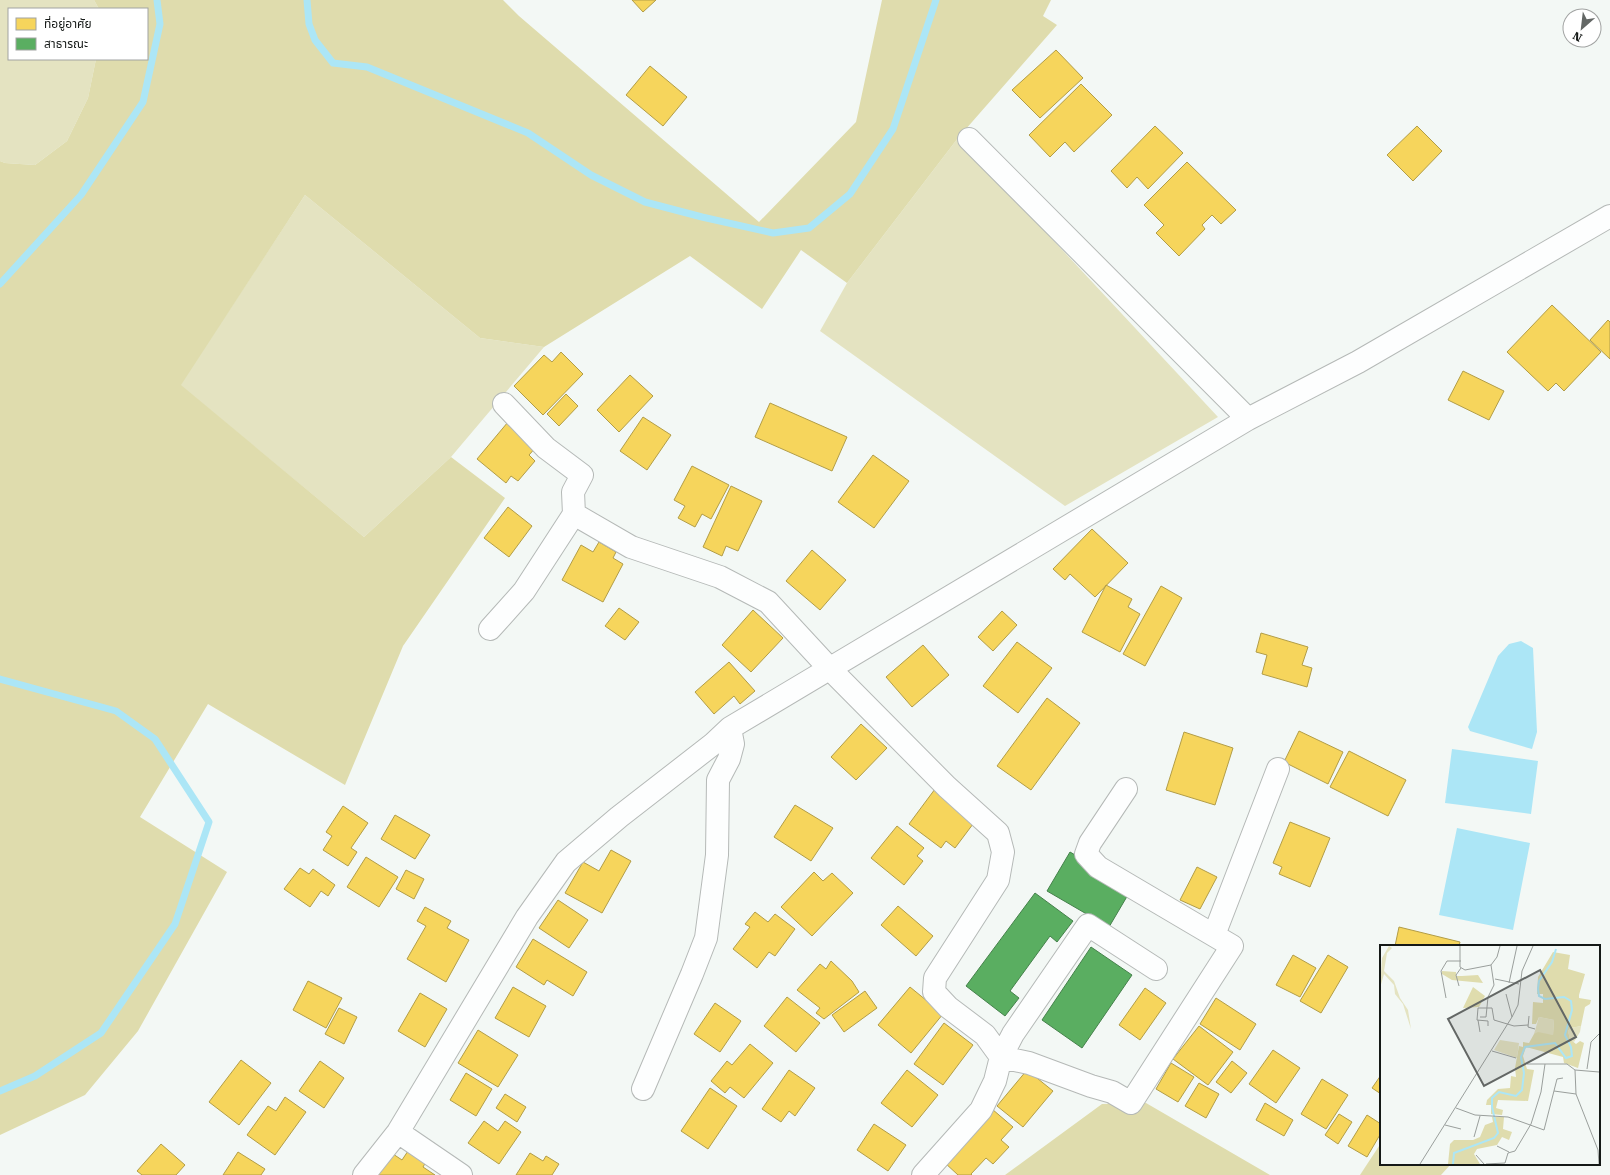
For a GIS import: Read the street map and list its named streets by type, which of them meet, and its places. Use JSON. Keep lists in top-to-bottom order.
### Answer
{
  "legend": ["ที่อยู่อาศัย", "สาธารณะ"],
  "north": "bottom left"
}
